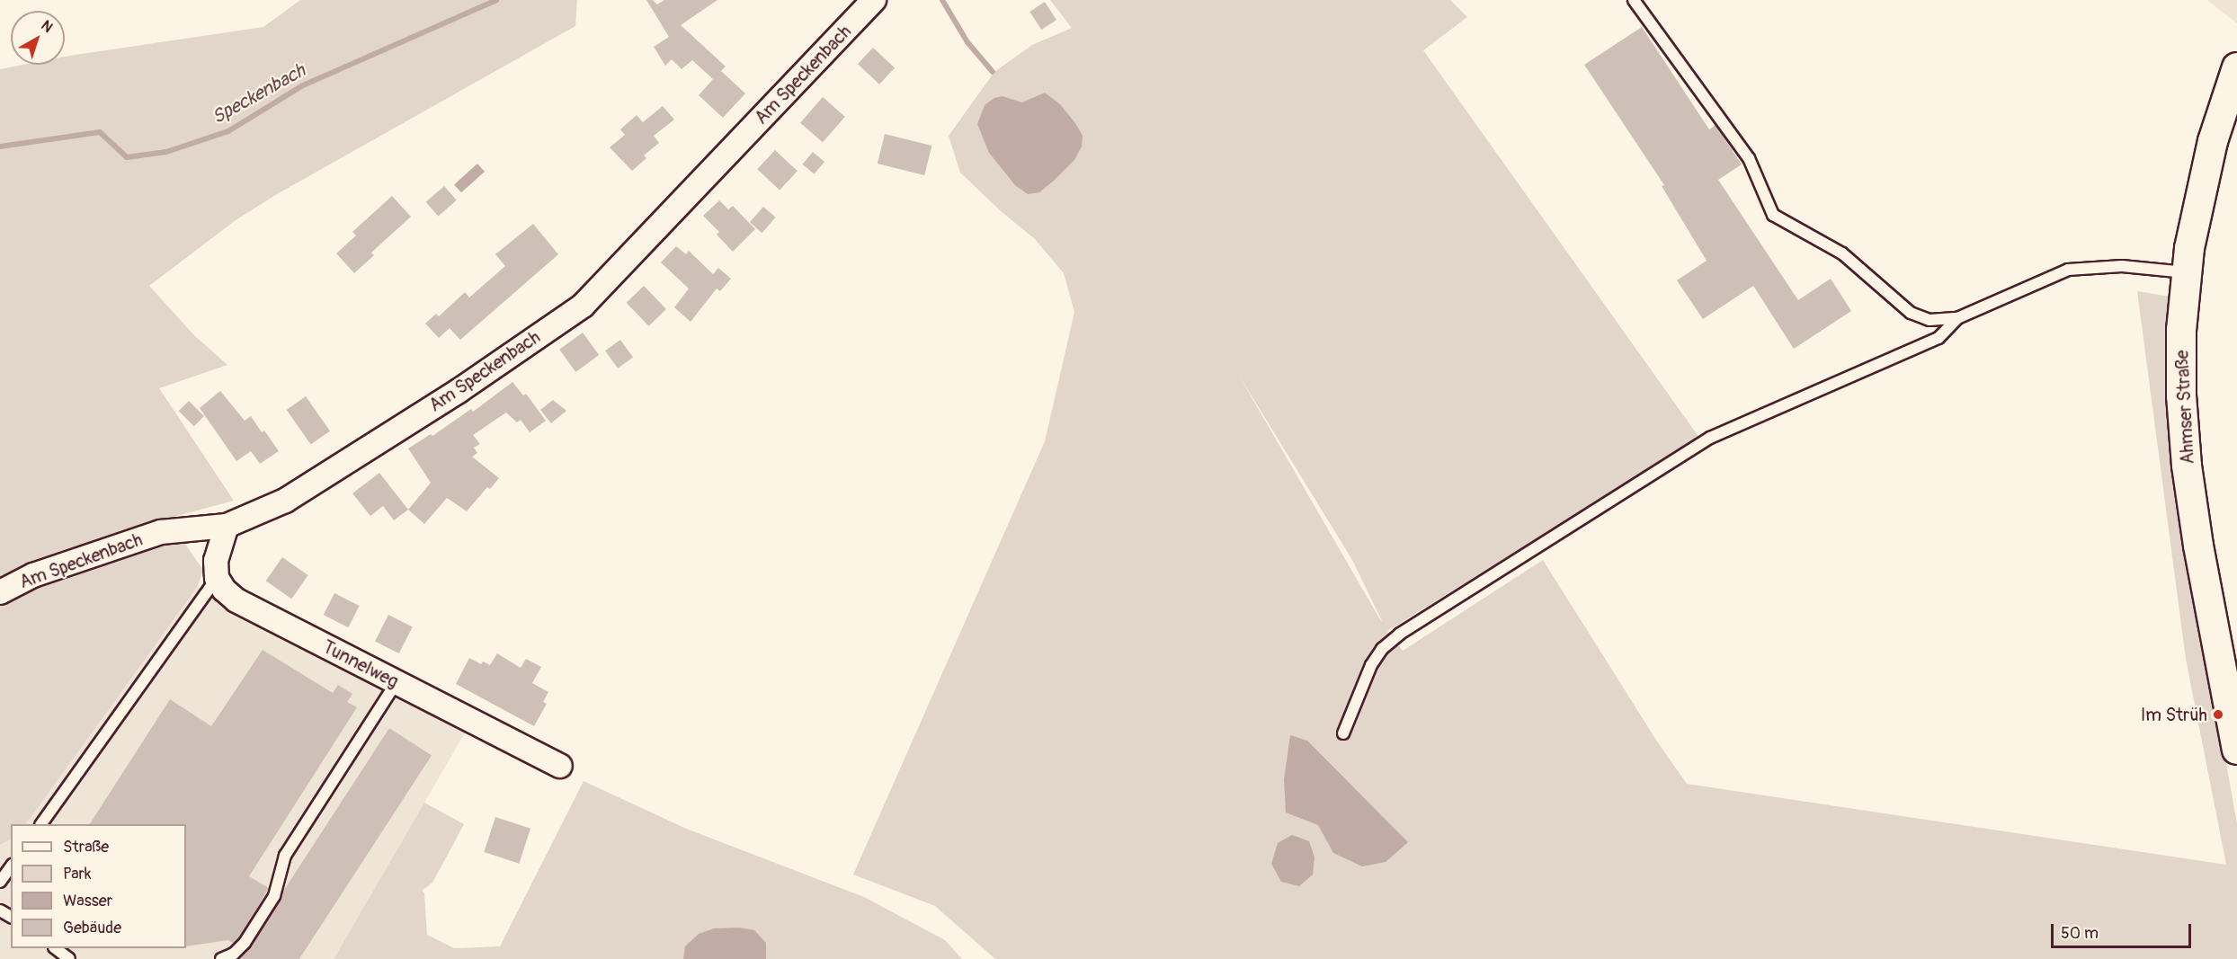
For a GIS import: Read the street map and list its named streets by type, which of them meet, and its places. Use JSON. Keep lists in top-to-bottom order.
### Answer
{
  "streets": {
    "street": ["Am Speckenbach", "Ahmser Straße", "Tunnelweg"]
  },
  "water": ["Speckenbach"],
  "places": ["Im Strüh"],
  "legend": [
    "Straße",
    "Park",
    "Wasser",
    "Gebäude"
  ],
  "scale_bar": "50 m",
  "north": "top right"
}
